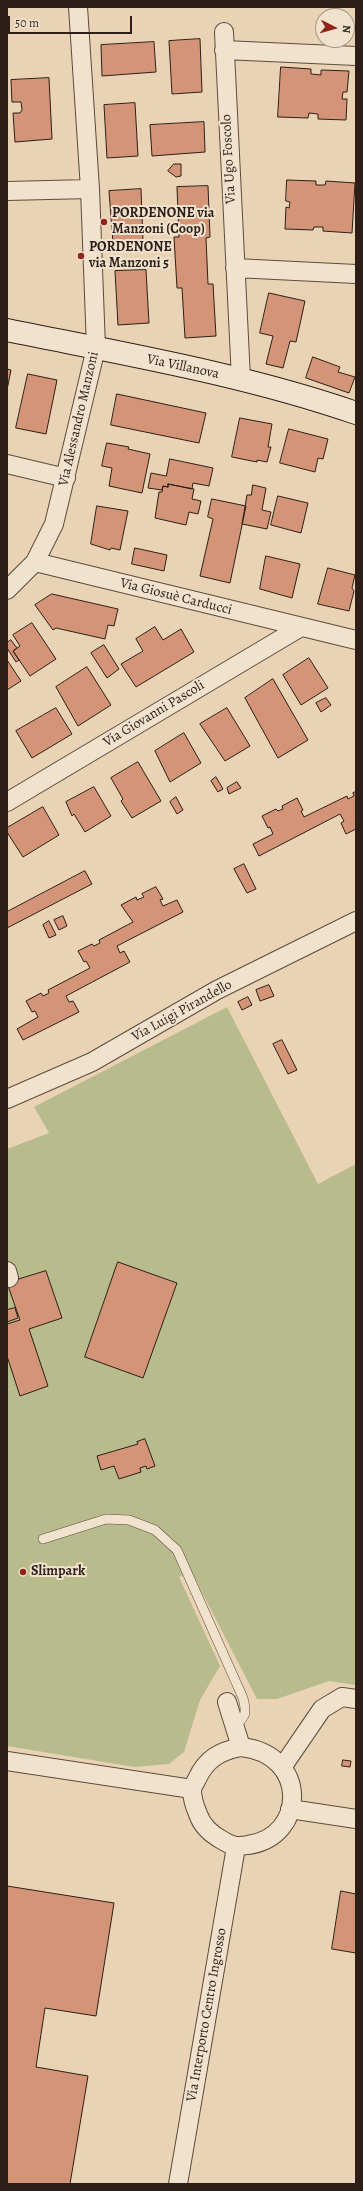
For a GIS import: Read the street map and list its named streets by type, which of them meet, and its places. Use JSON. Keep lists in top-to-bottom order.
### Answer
{
  "streets": {
    "street": [
      "Via Ugo Foscolo",
      "Via Villanova",
      "Via Alessandro Manzoni",
      "Via Giosuè Carducci",
      "Via Giovanni Pascoli",
      "Via Luigi Pirandello",
      "Via Interporto Centro Ingrosso"
    ]
  },
  "crossings": [
    ["Via Ugo Foscolo", "Via Villanova"],
    ["Via Villanova", "Via Alessandro Manzoni"],
    ["Via Alessandro Manzoni", "Via Giosuè Carducci"],
    ["Via Giosuè Carducci", "Via Giovanni Pascoli"]
  ],
  "places": ["PORDENONE via Manzoni (Coop)", "PORDENONE via Manzoni 5", "Slimpark"],
  "scale_bar": "50 m",
  "north": "right"
}
